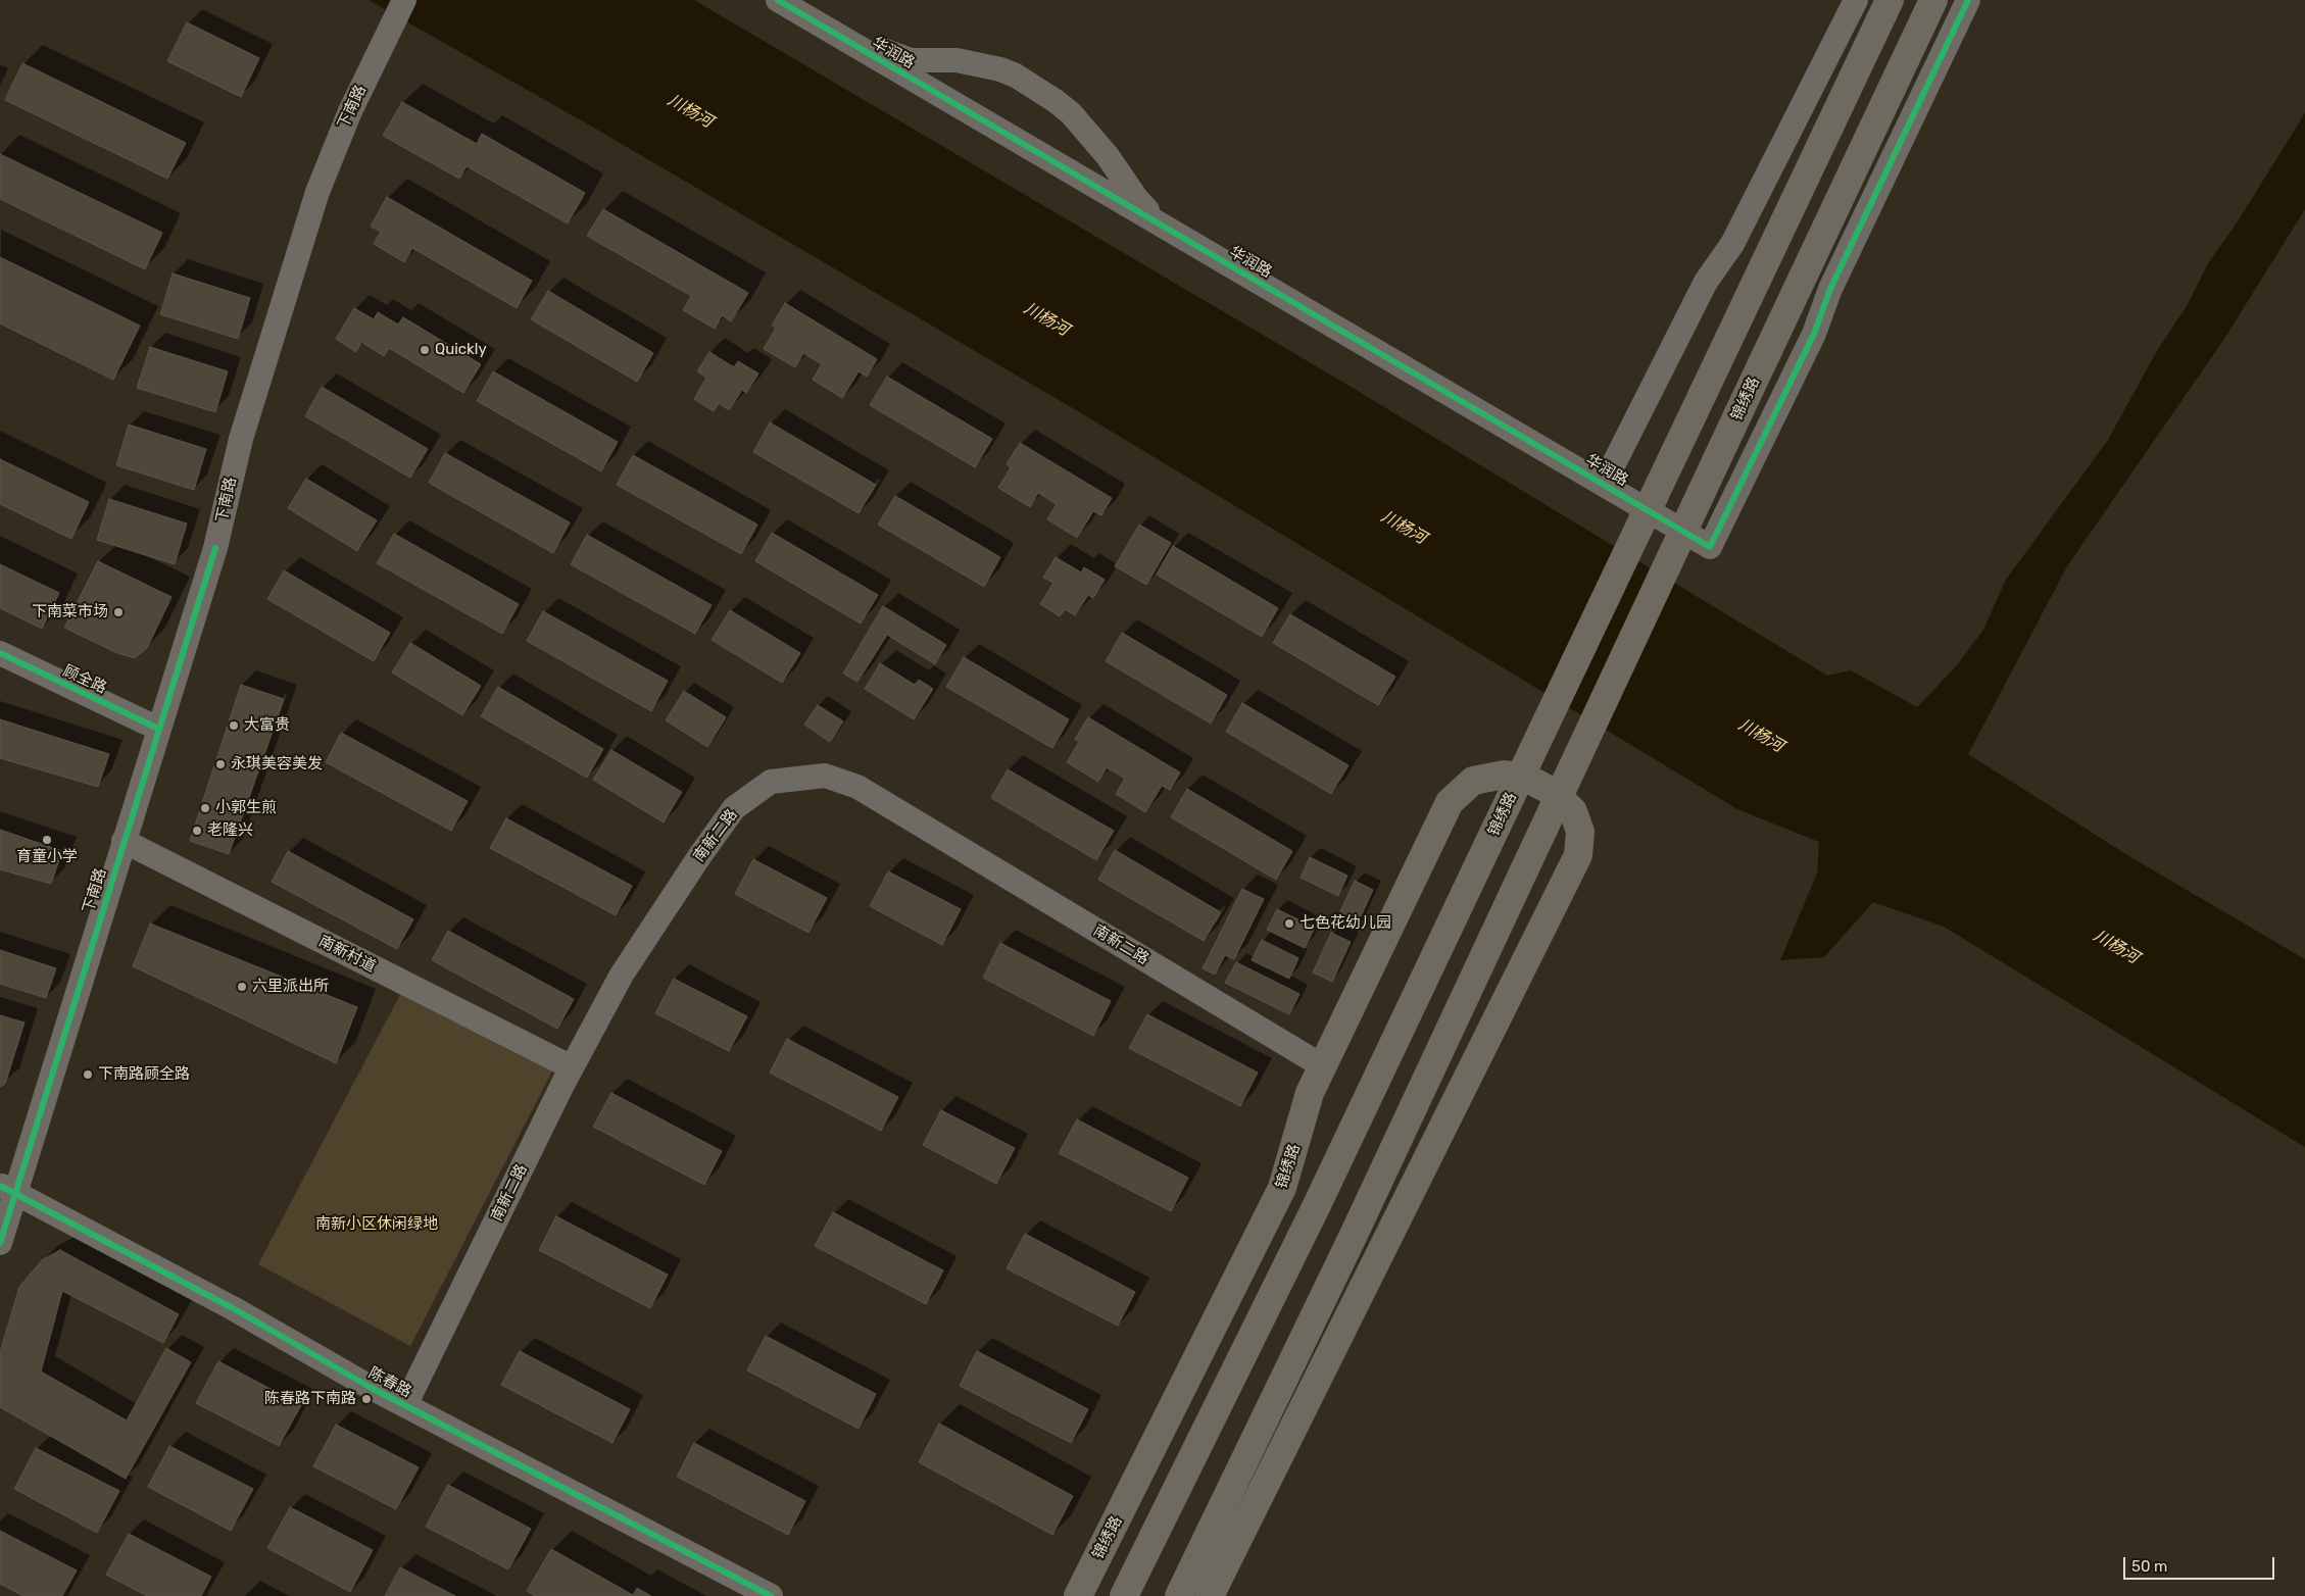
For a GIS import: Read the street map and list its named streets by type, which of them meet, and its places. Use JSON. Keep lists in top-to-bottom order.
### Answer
{
  "streets": {
    "main road": ["锦绣路"],
    "street": [
      "华润路",
      "下南路",
      "顾全路",
      "南新二路",
      "南新村道",
      "陈春路"
    ]
  },
  "crossings": [
    ["下南路", "顾全路"],
    ["下南路", "南新村道"],
    ["下南路", "陈春路"],
    ["锦绣路", "南新二路"],
    ["南新二路", "南新村道"],
    ["南新二路", "陈春路"]
  ],
  "water": ["川杨河"],
  "parks": ["南新小区休闲绿地"],
  "places": [
    "Quickly",
    "下南菜市场",
    "大富贵",
    "永琪美容美发",
    "小郭生煎",
    "老隆兴",
    "育童小学",
    "七色花幼儿园",
    "六里派出所",
    "下南路顾全路",
    "陈春路下南路"
  ],
  "scale_bar": "50 m"
}
